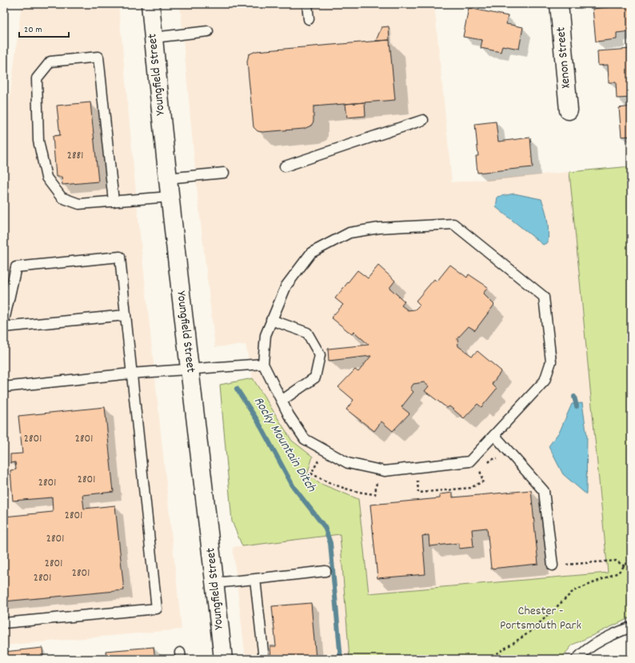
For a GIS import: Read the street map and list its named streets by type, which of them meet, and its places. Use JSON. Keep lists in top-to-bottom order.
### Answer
{
  "streets": {
    "street": ["Xenon Street", "Youngfield Street"]
  },
  "water": ["Rocky Mountain Ditch"],
  "parks": ["Chester - Portsmouth Park"],
  "house_numbers": [
    "2881",
    "2801",
    "2801",
    "2801",
    "2801",
    "2801",
    "2801",
    "2801",
    "2801",
    "2801"
  ],
  "scale_bar": "20 m"
}
